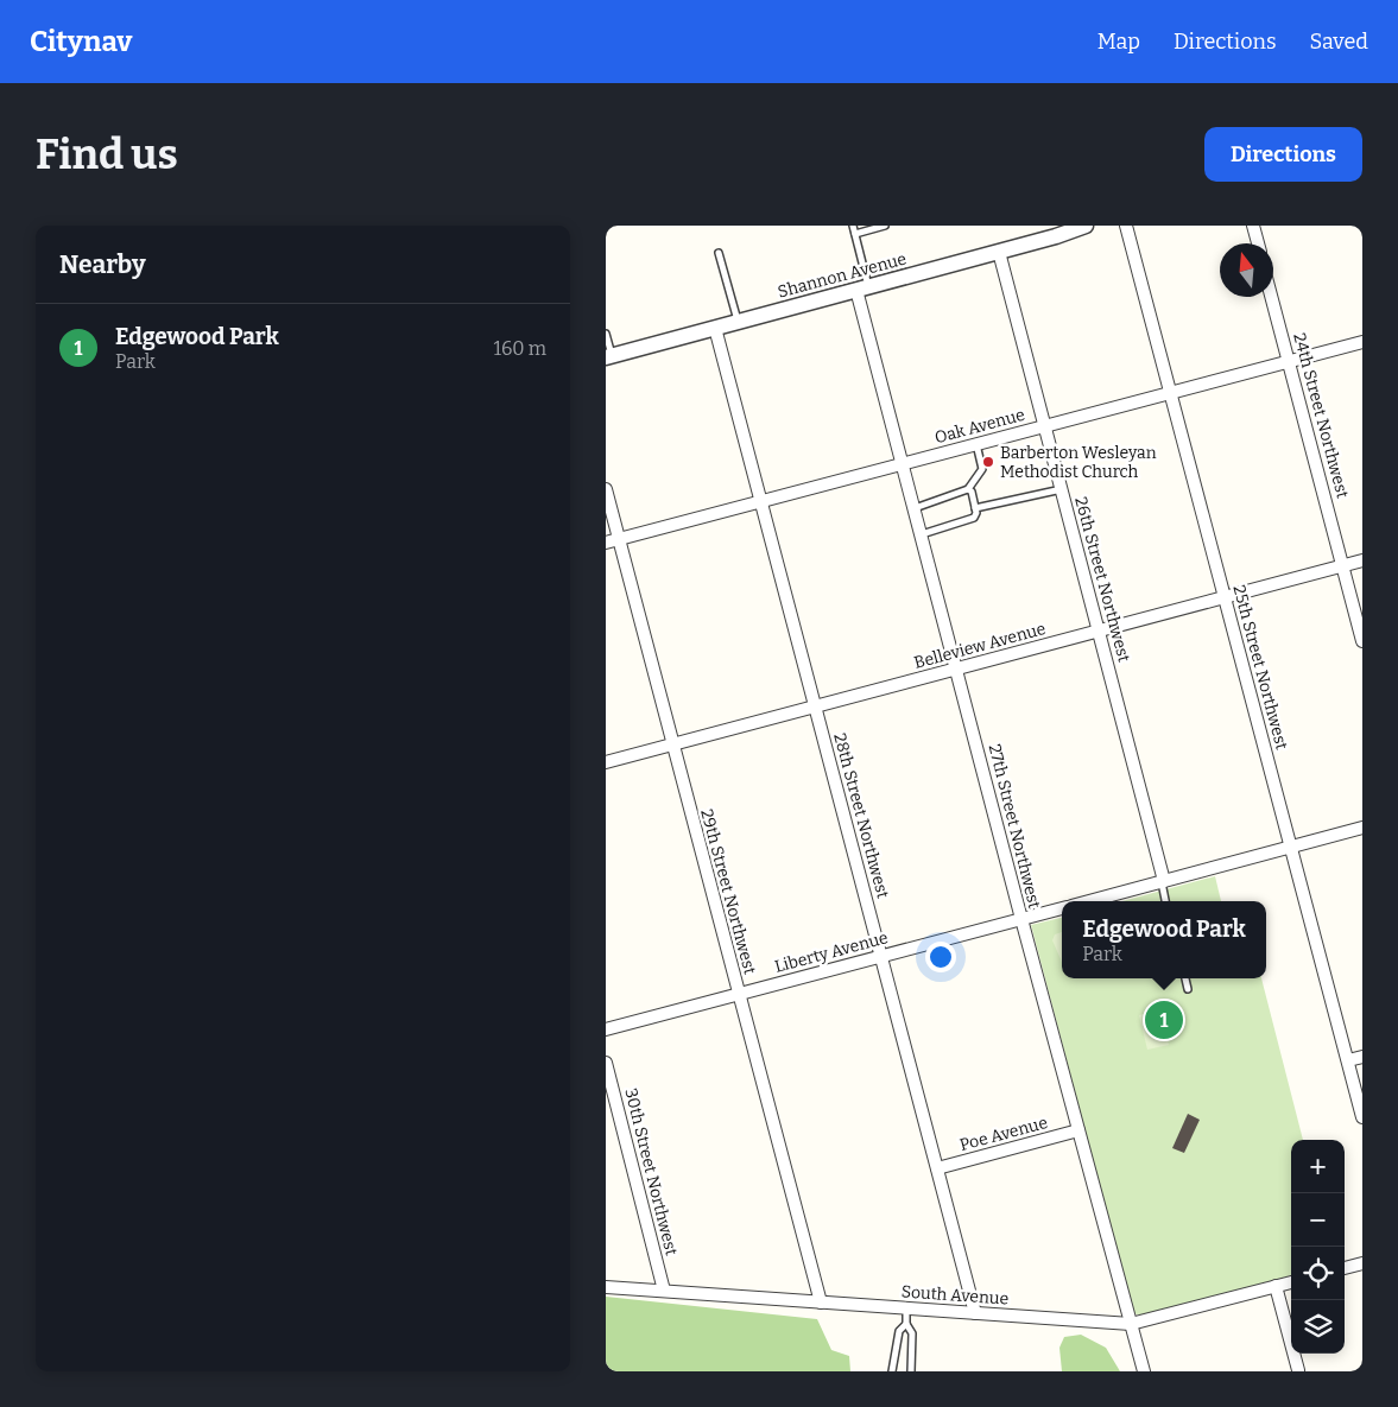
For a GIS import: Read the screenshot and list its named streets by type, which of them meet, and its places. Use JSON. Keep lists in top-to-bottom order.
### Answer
{
  "streets": {
    "street": [
      "Shannon Avenue",
      "24th Street Northwest",
      "Oak Avenue",
      "26th Street Northwest",
      "Belleview Avenue",
      "25th Street Northwest",
      "28th Street Northwest",
      "27th Street Northwest",
      "29th Street Northwest",
      "Liberty Avenue",
      "Poe Avenue",
      "30th Street Northwest",
      "South Avenue"
    ]
  },
  "crossings": [
    ["Shannon Avenue", "26th Street Northwest"],
    ["Shannon Avenue", "28th Street Northwest"],
    ["Shannon Avenue", "27th Street Northwest"],
    ["24th Street Northwest", "Oak Avenue"],
    ["24th Street Northwest", "Belleview Avenue"],
    ["Oak Avenue", "26th Street Northwest"],
    ["Oak Avenue", "25th Street Northwest"],
    ["Oak Avenue", "28th Street Northwest"],
    ["Oak Avenue", "27th Street Northwest"],
    ["Oak Avenue", "29th Street Northwest"],
    ["26th Street Northwest", "Belleview Avenue"],
    ["Belleview Avenue", "25th Street Northwest"],
    ["Belleview Avenue", "28th Street Northwest"],
    ["Belleview Avenue", "27th Street Northwest"],
    ["Belleview Avenue", "29th Street Northwest"],
    ["28th Street Northwest", "Liberty Avenue"],
    ["28th Street Northwest", "Poe Avenue"],
    ["28th Street Northwest", "South Avenue"],
    ["27th Street Northwest", "Liberty Avenue"],
    ["27th Street Northwest", "Poe Avenue"],
    ["27th Street Northwest", "South Avenue"],
    ["29th Street Northwest", "Liberty Avenue"],
    ["29th Street Northwest", "South Avenue"],
    ["30th Street Northwest", "South Avenue"]
  ],
  "places": ["Barberton Wesleyan Methodist Church"],
  "north": "top",
  "page": {
    "header": "Citynav",
    "nav": ["Map", "Directions", "Saved"],
    "buttons": "Directions",
    "title": "Find us",
    "heading": "Nearby",
    "list": [
      {
        "mark": "1",
        "name": "Edgewood Park",
        "note": "Park",
        "value": "160 m"
      }
    ],
    "popup": ["Edgewood Park", "Park"],
    "pins": "1",
    "map_buttons": ["+", "−"]
  }
}
